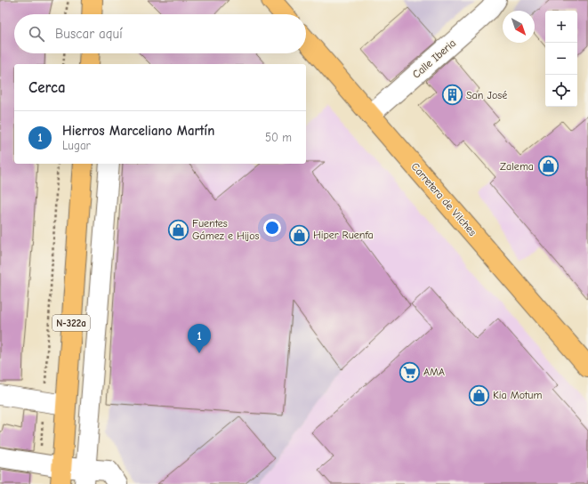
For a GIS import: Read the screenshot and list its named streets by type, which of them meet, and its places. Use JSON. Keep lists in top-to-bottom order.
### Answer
{
  "streets": {
    "main road": ["Carretera de Vilches", "N-322a"],
    "street": ["Calle Iberia"]
  },
  "crossings": [
    ["Calle Iberia", "Carretera de Vilches"]
  ],
  "places": {
    "building": ["San José"],
    "shop": [
      "Zalema",
      "Fuentes Gámez e Hijos",
      "Hiper Ruenfa",
      "Kia Motum"
    ],
    "supermarket": ["AMA"]
  },
  "north": "bottom right",
  "page": {
    "map_buttons": ["+", "−"],
    "search": "Buscar aquí",
    "heading": "Cerca",
    "list": [
      {
        "mark": "1",
        "name": "Hierros Marceliano Martín",
        "note": "Lugar",
        "value": "50 m"
      }
    ],
    "pins": "1"
  }
}
